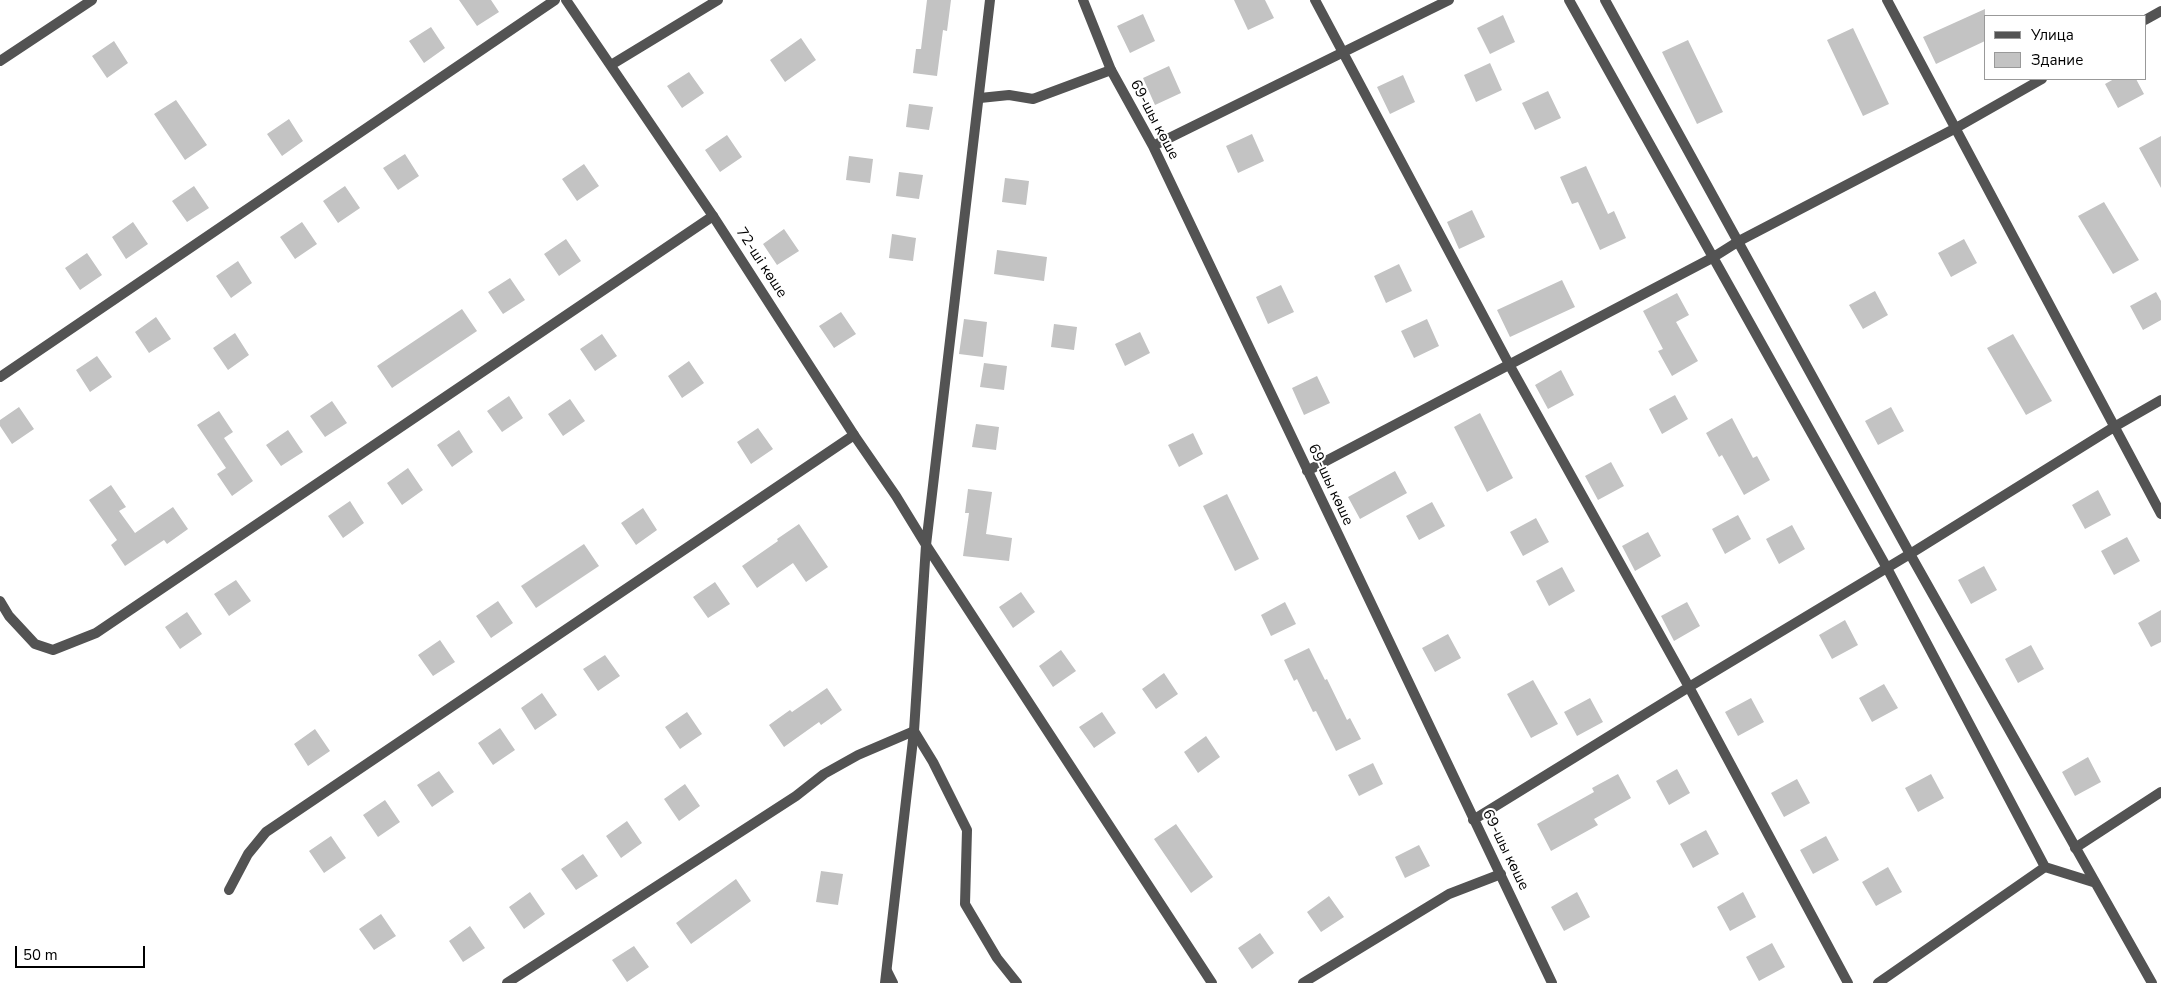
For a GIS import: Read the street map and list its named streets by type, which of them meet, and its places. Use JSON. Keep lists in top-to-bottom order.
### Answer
{
  "streets": {
    "street": ["69-шы көше", "72-ші көше"]
  },
  "legend": ["Улица", "Здание"],
  "scale_bar": "50 m"
}
